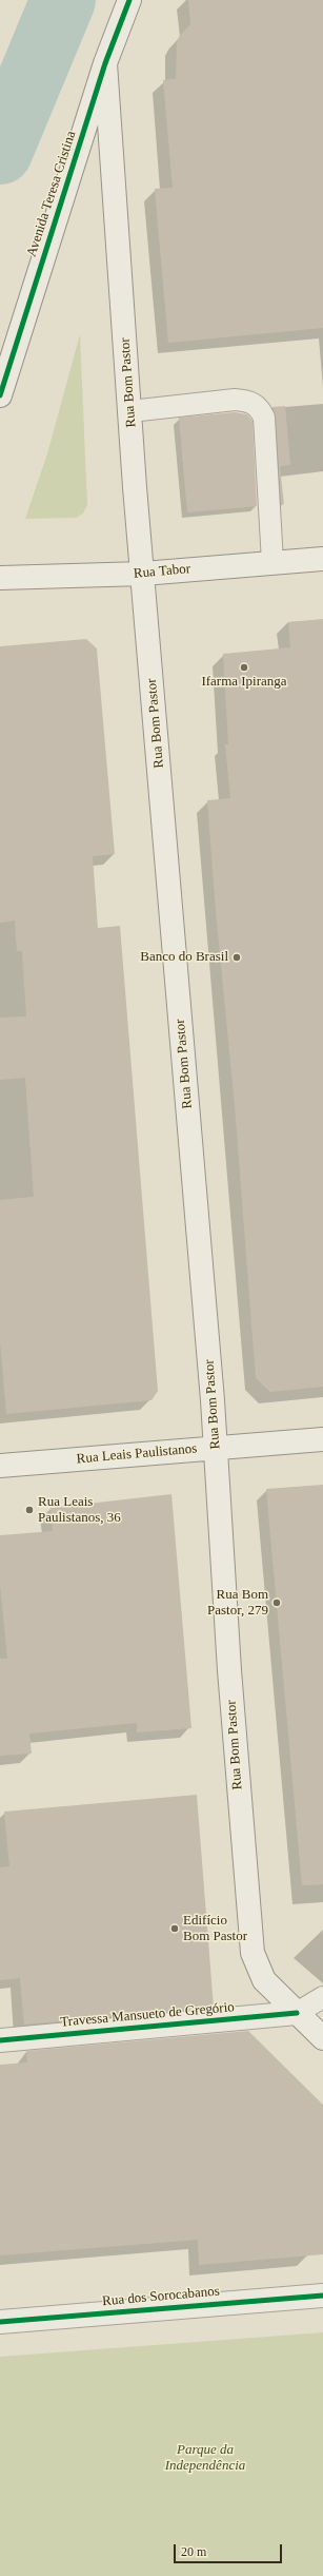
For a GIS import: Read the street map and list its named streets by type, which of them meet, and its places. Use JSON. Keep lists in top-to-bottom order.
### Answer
{
  "streets": {
    "main road": [
      "Avenida Teresa Cristina",
      "Rua Bom Pastor",
      "Rua Tabor",
      "Rua Leais Paulistanos",
      "Travessa Mansueto de Gregório",
      "Rua dos Sorocabanos"
    ]
  },
  "crossings": [
    ["Avenida Teresa Cristina", "Rua Bom Pastor"],
    ["Rua Bom Pastor", "Rua Tabor"],
    ["Rua Bom Pastor", "Rua Leais Paulistanos"],
    ["Rua Bom Pastor", "Travessa Mansueto de Gregório"]
  ],
  "parks": ["Parque da Independência"],
  "places": [
    "Ifarma Ipiranga",
    "Banco do Brasil",
    "Rua Leais Paulistanos, 36",
    "Rua Bom Pastor, 279",
    "Edifício Bom Pastor"
  ],
  "scale_bar": "20 m"
}
